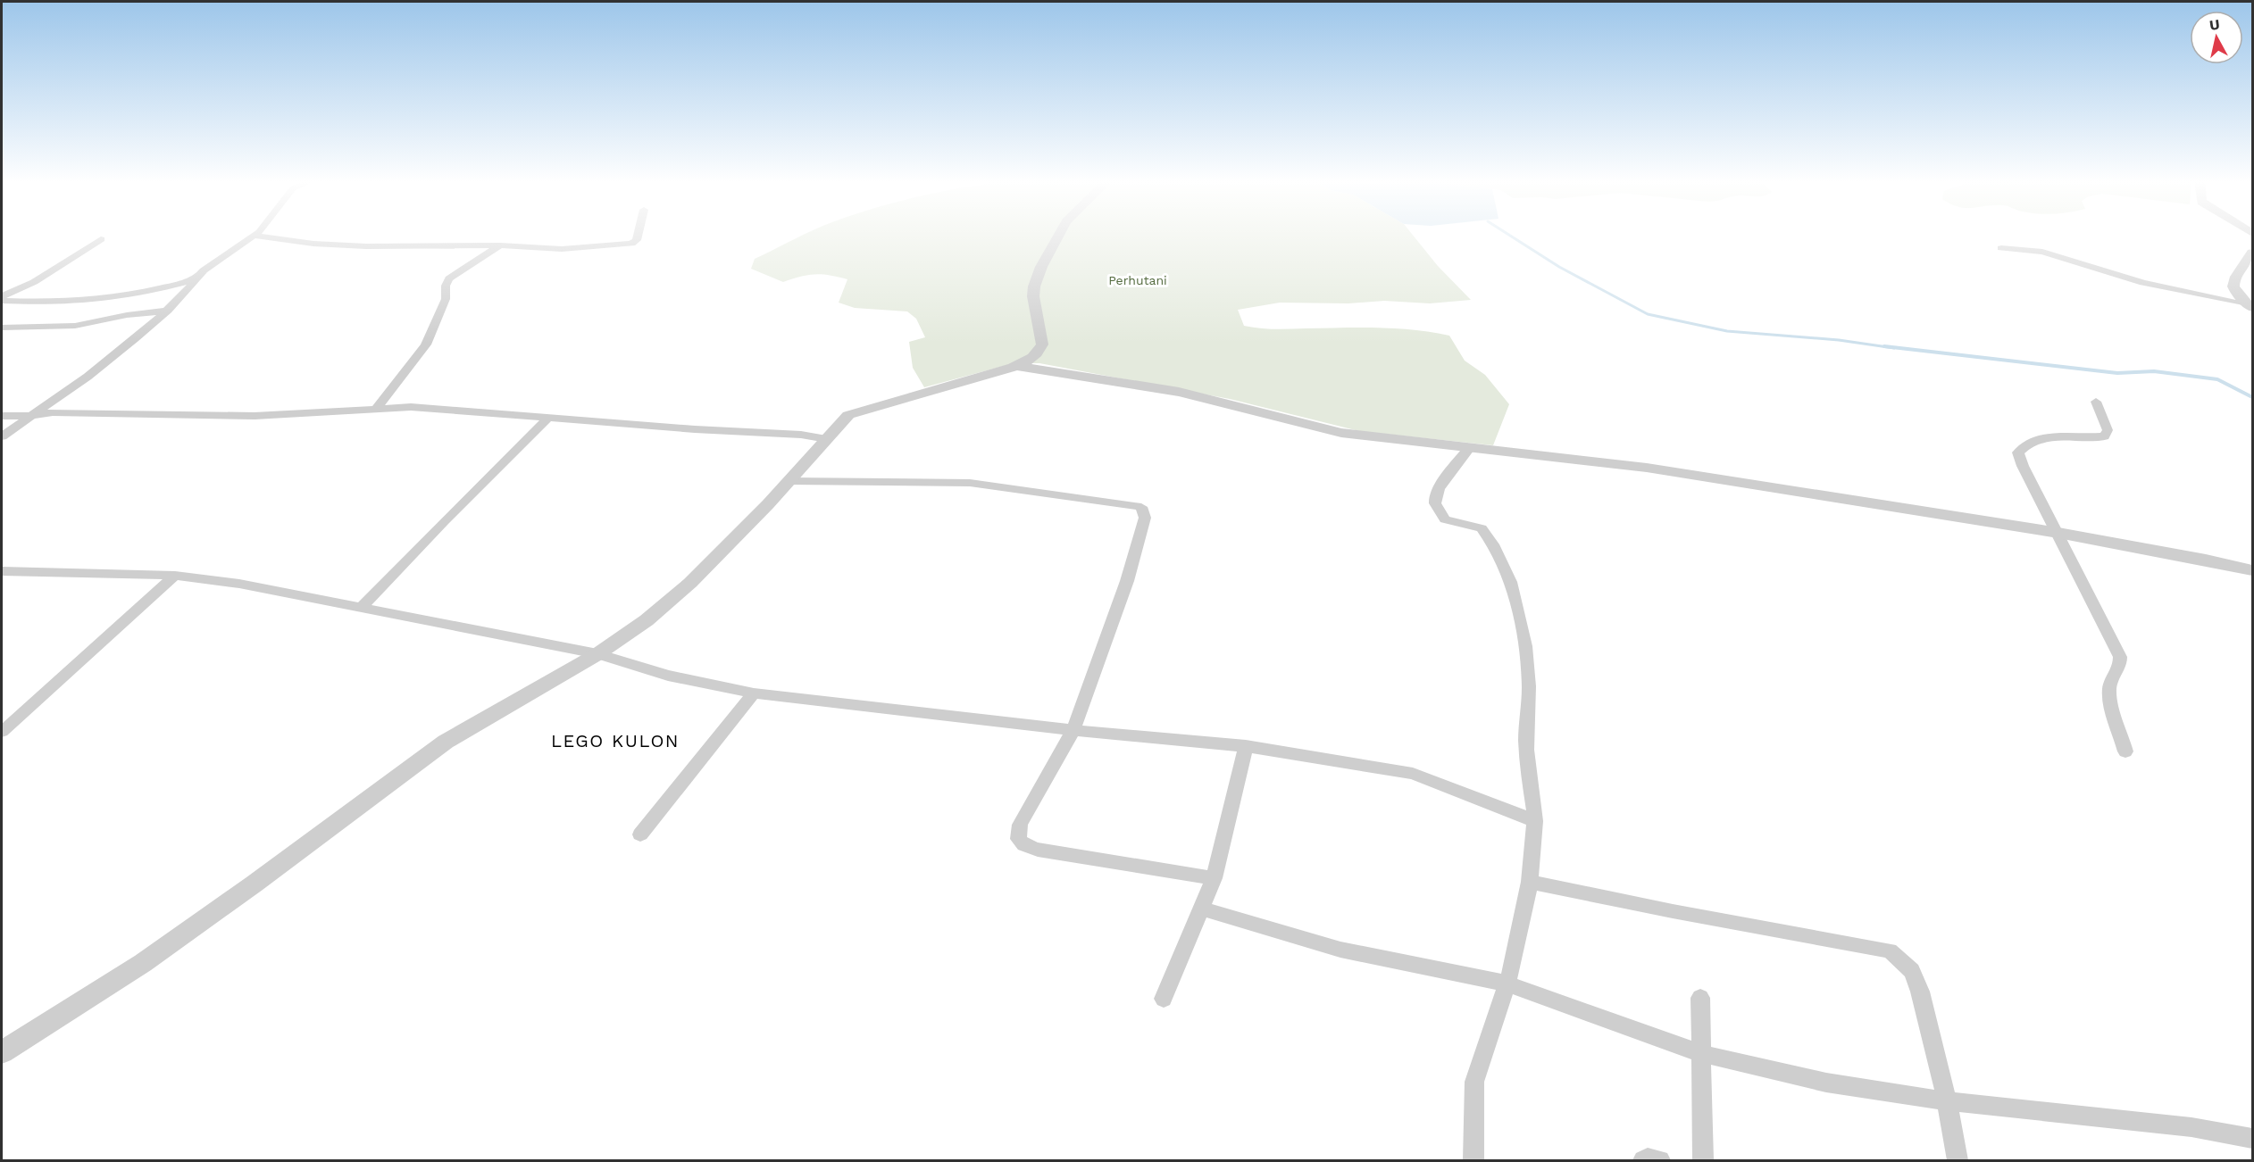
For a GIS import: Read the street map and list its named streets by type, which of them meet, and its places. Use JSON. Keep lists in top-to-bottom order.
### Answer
{
  "districts": ["LEGO KULON"],
  "parks": ["Perhutani"],
  "north": "top"
}
